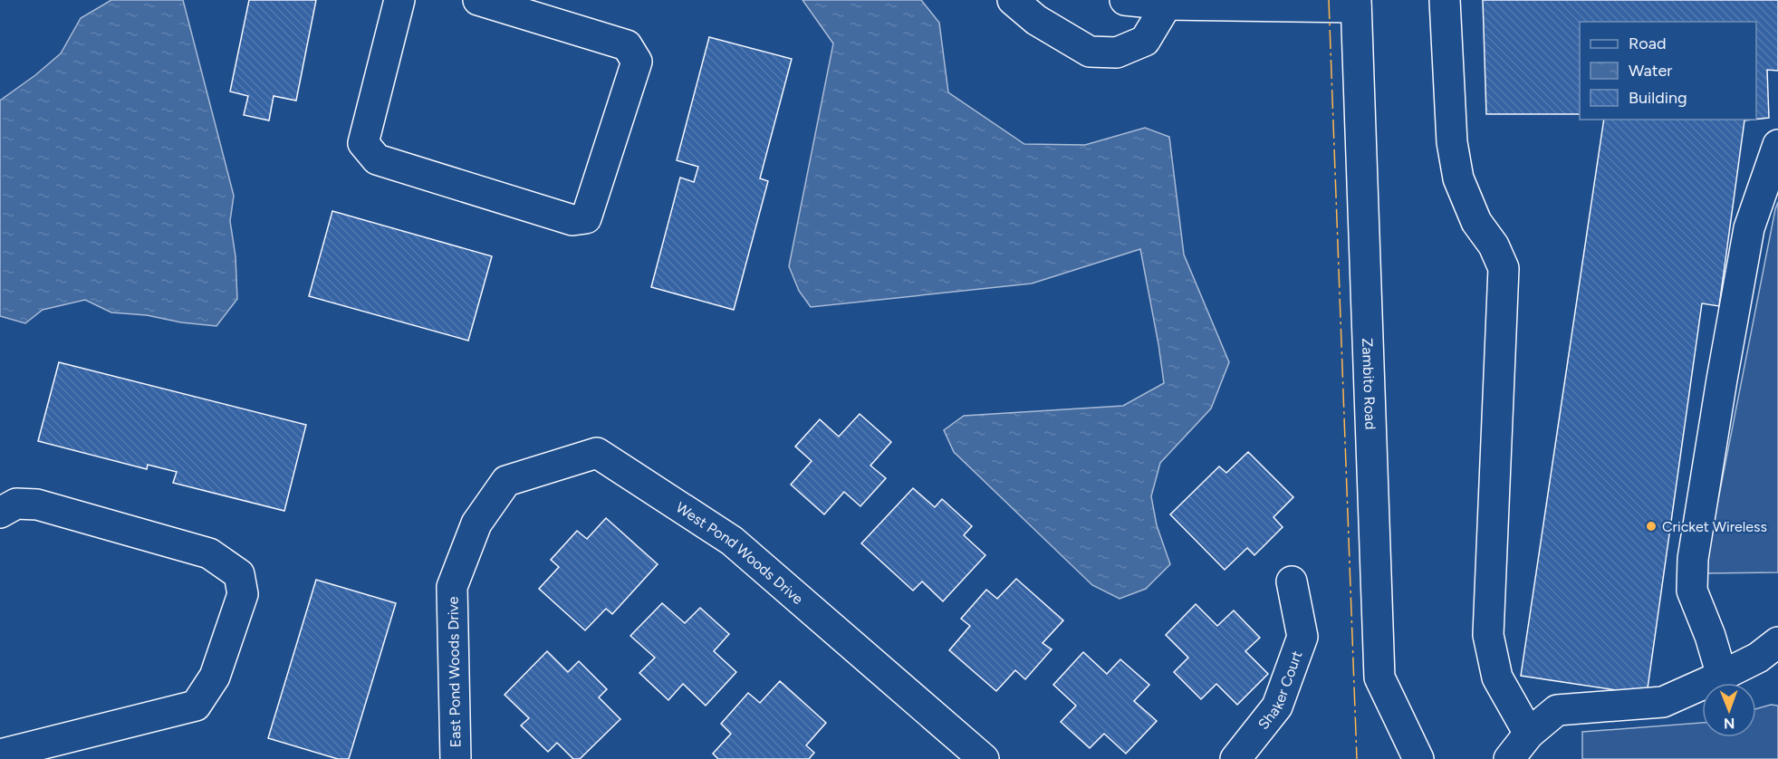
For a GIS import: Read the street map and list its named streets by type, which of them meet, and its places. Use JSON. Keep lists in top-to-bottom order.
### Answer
{
  "streets": {
    "street": [
      "Zambito Road",
      "West Pond Woods Drive",
      "East Pond Woods Drive",
      "Shaker Court"
    ]
  },
  "crossings": [
    ["West Pond Woods Drive", "East Pond Woods Drive"]
  ],
  "places": ["Cricket Wireless"],
  "legend": ["Road", "Water", "Building"],
  "north": "bottom"
}
